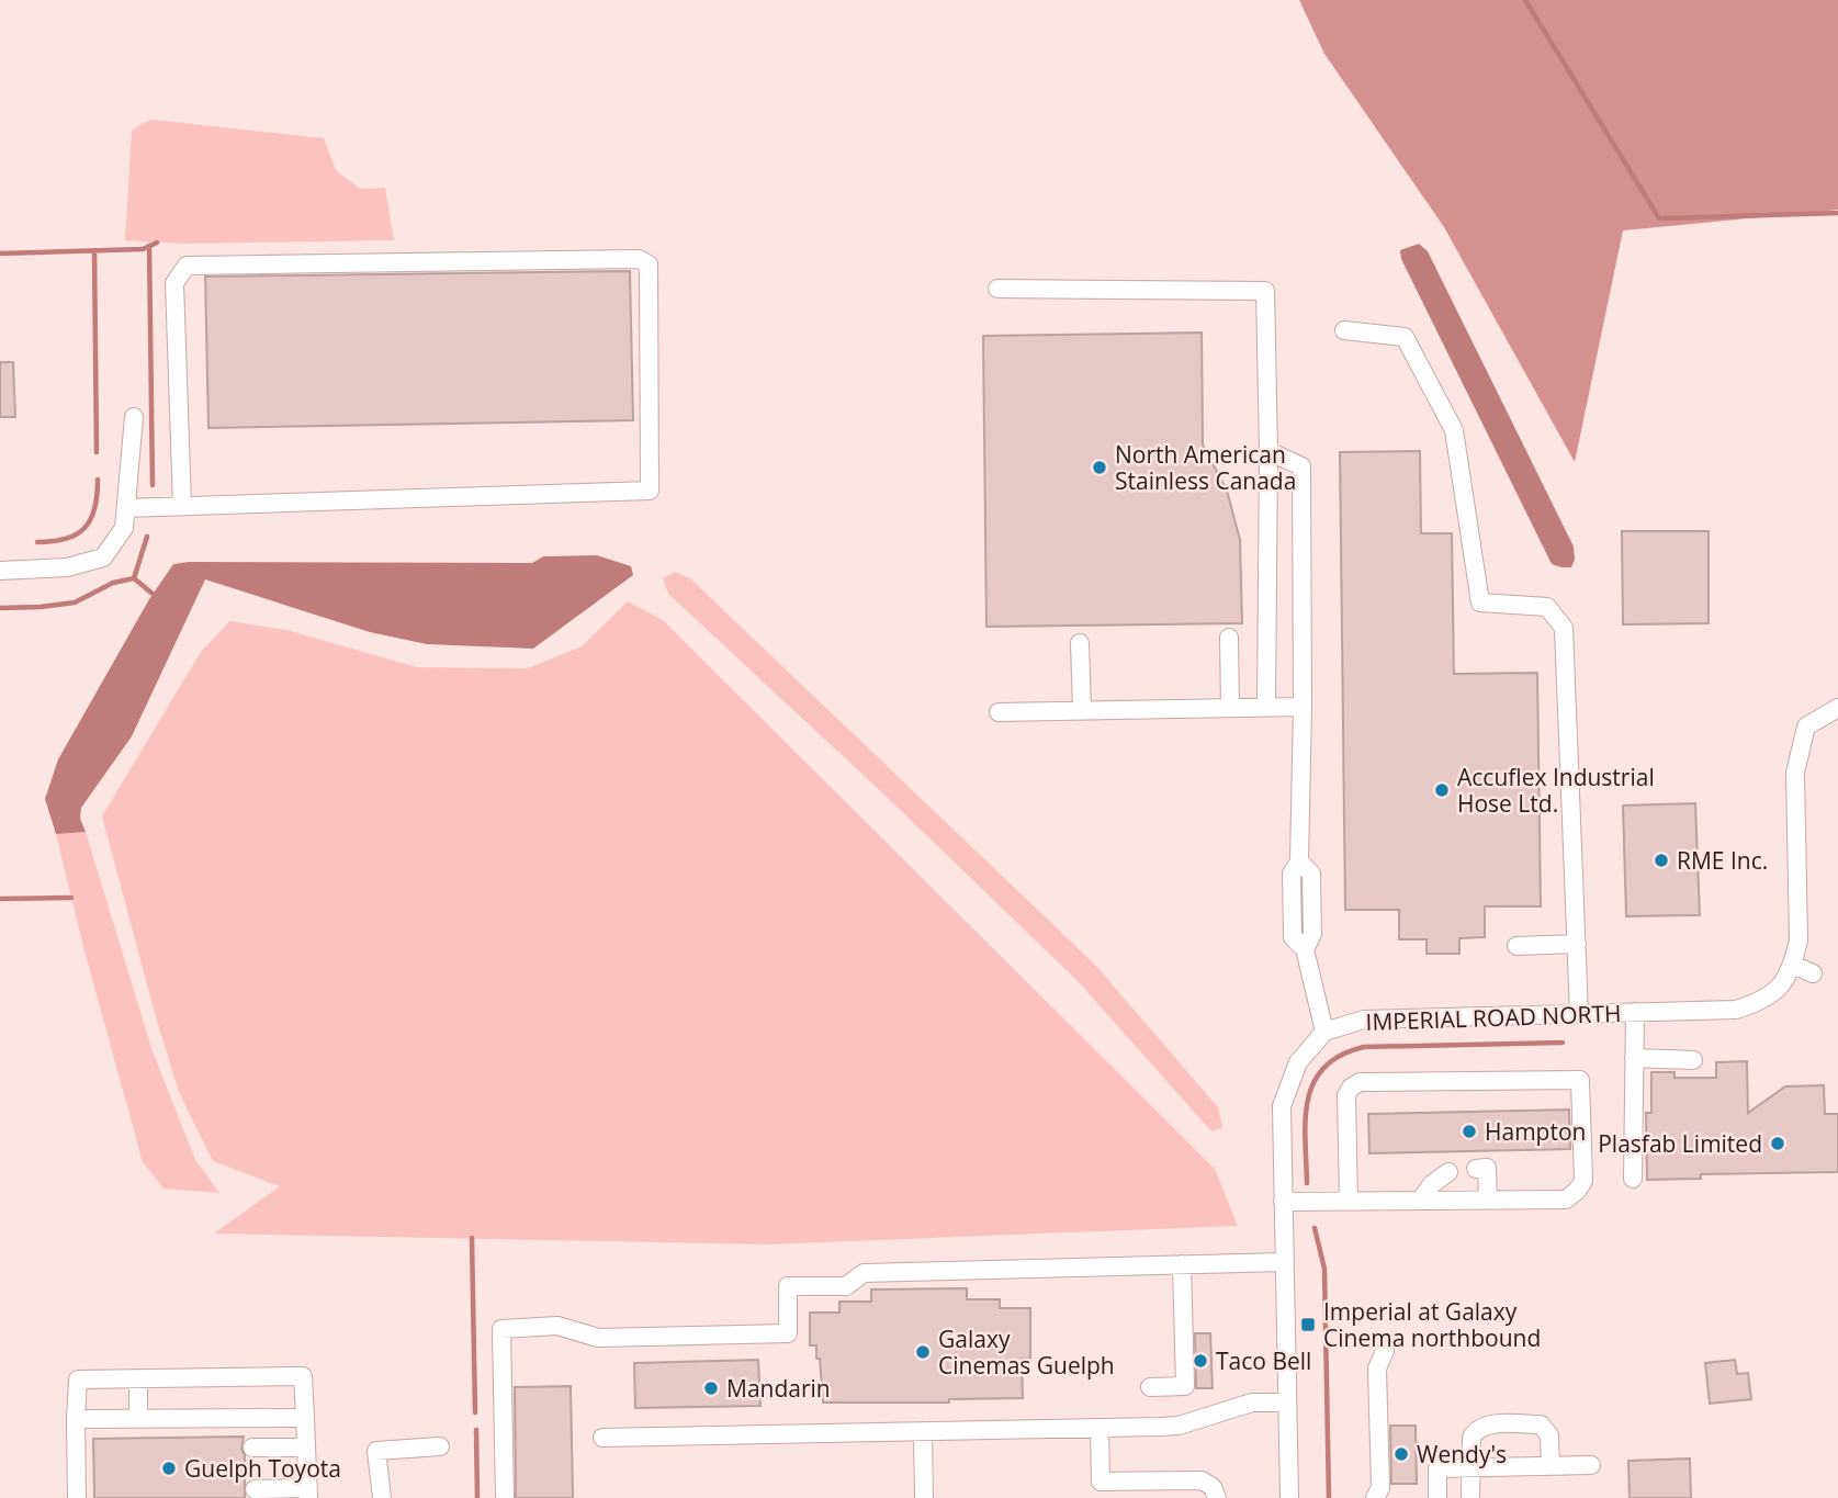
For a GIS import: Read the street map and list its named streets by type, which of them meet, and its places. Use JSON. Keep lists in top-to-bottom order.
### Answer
{
  "streets": {
    "street": ["IMPERIAL ROAD NORTH"]
  },
  "places": {
    "other": [
      "North American Stainless Canada",
      "Accuflex Industrial Hose Ltd.",
      "RME Inc.",
      "Hampton",
      "Plasfab Limited",
      "Galaxy Cinemas Guelph",
      "Taco Bell",
      "Mandarin",
      "Wendy's",
      "Guelph Toyota"
    ],
    "transit": ["Imperial at Galaxy Cinema northbound"]
  }
}
